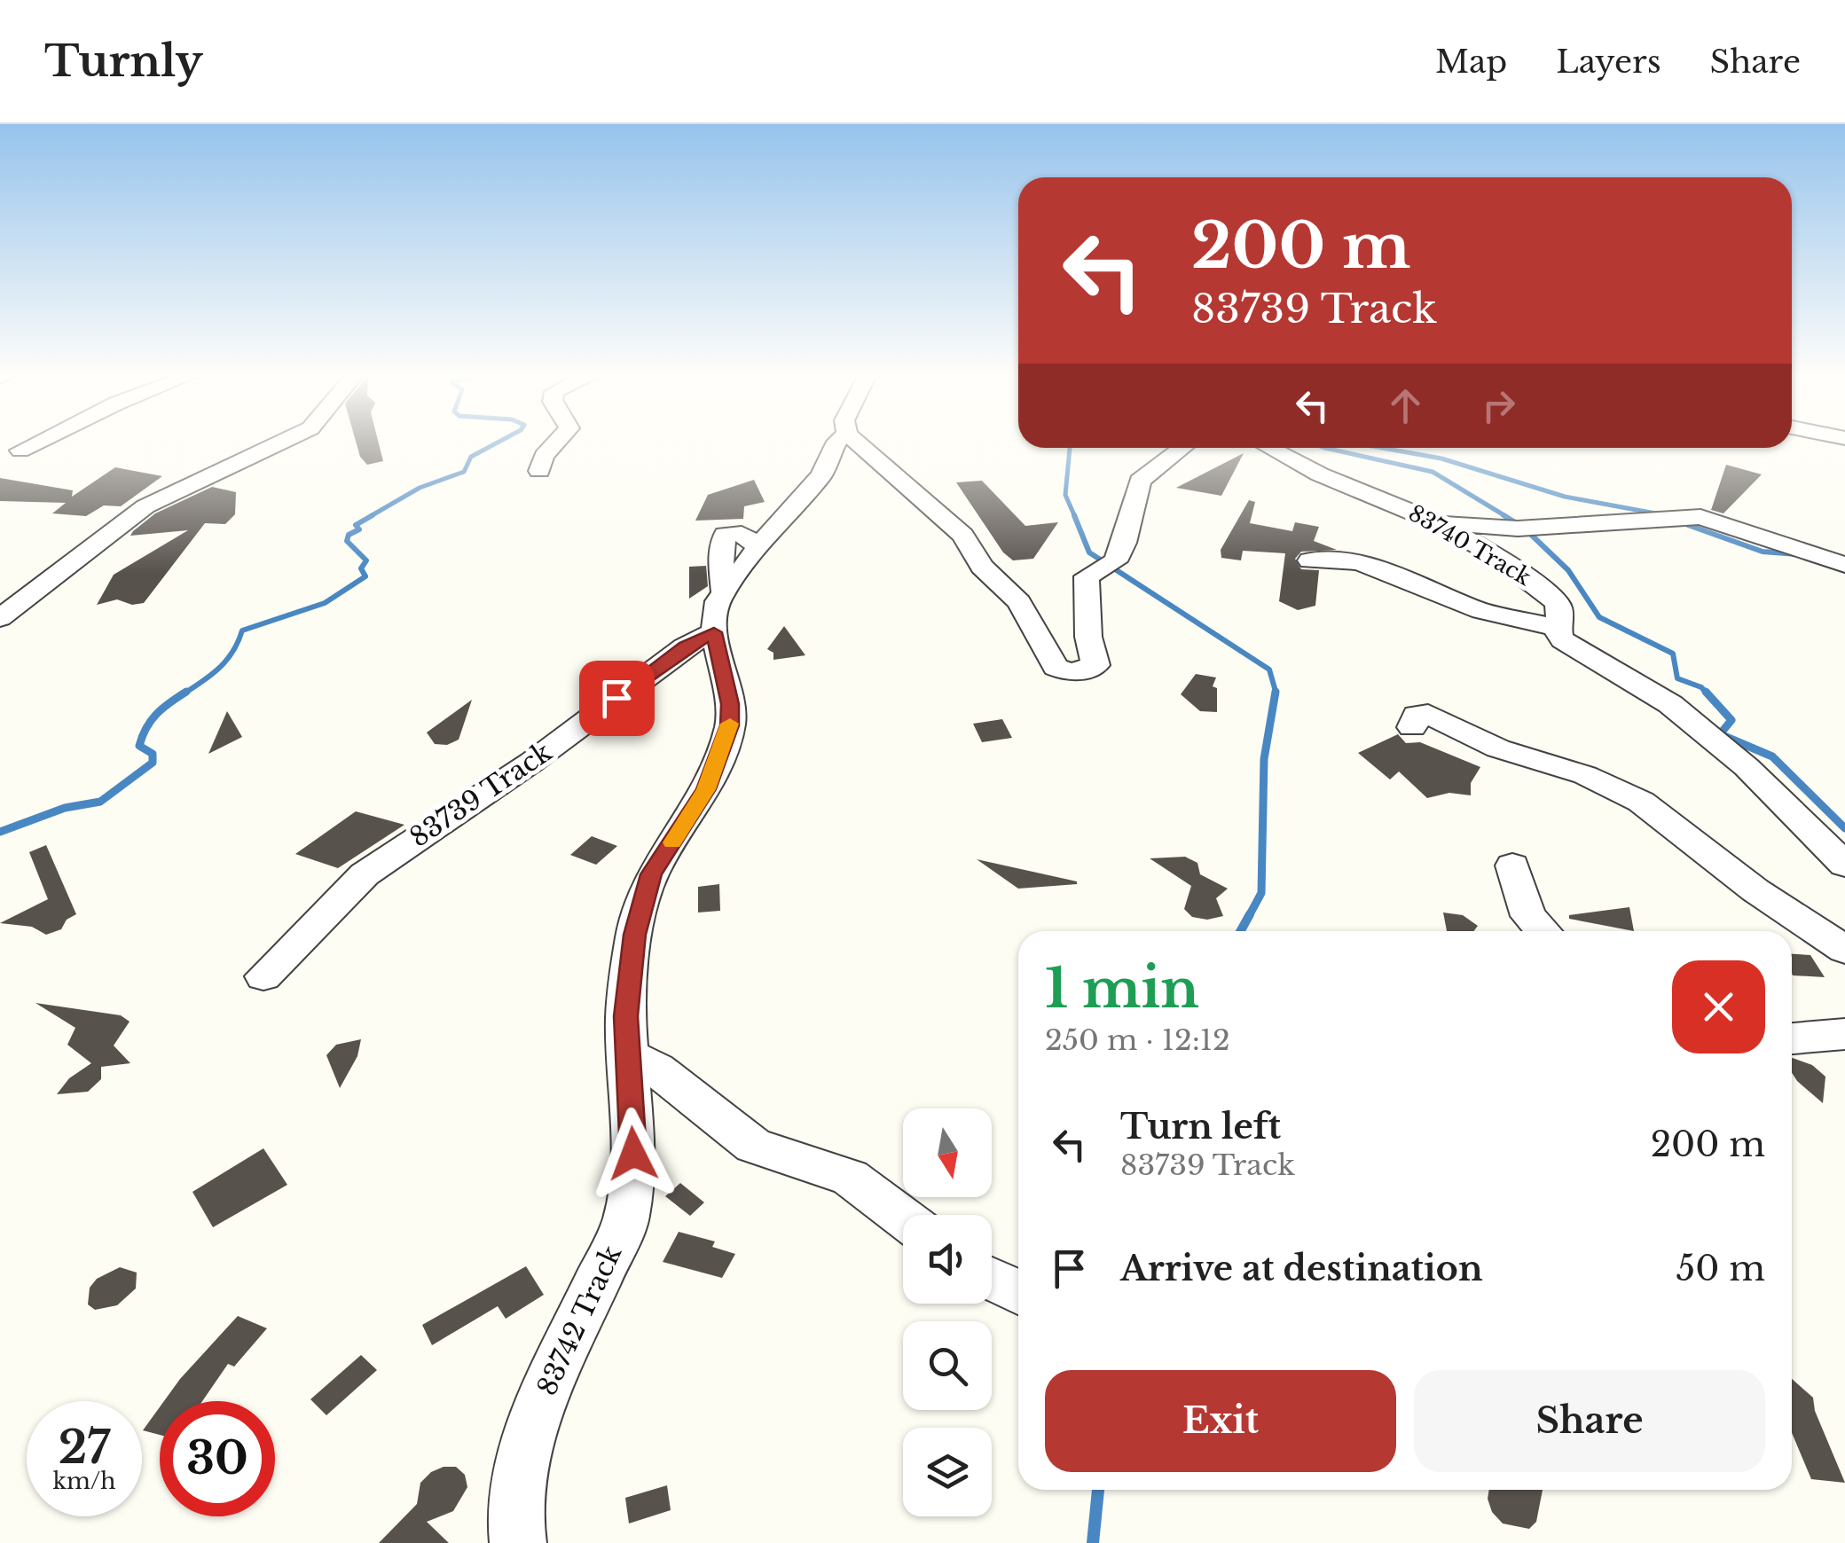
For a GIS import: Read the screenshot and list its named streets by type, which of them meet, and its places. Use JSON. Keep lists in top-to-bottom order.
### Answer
{
  "streets": {
    "street": ["83740 Track", "83739 Track", "83742 Track"]
  },
  "crossings": [
    ["83739 Track", "83742 Track"]
  ],
  "north": "bottom",
  "page": {
    "header": "Turnly",
    "nav": ["Map", "Layers", "Share"],
    "turn": ["200 m", "83739 Track"],
    "heading": ["1 min", "250 m · 12:12"],
    "list": [
      {
        "name": "Turn left",
        "note": "83739 Track",
        "value": "200 m"
      },
      {
        "name": "Arrive at destination",
        "value": "50 m"
      }
    ],
    "buttons": ["Exit", "Share"],
    "speed": "27 km/h",
    "limit": "30"
  }
}
